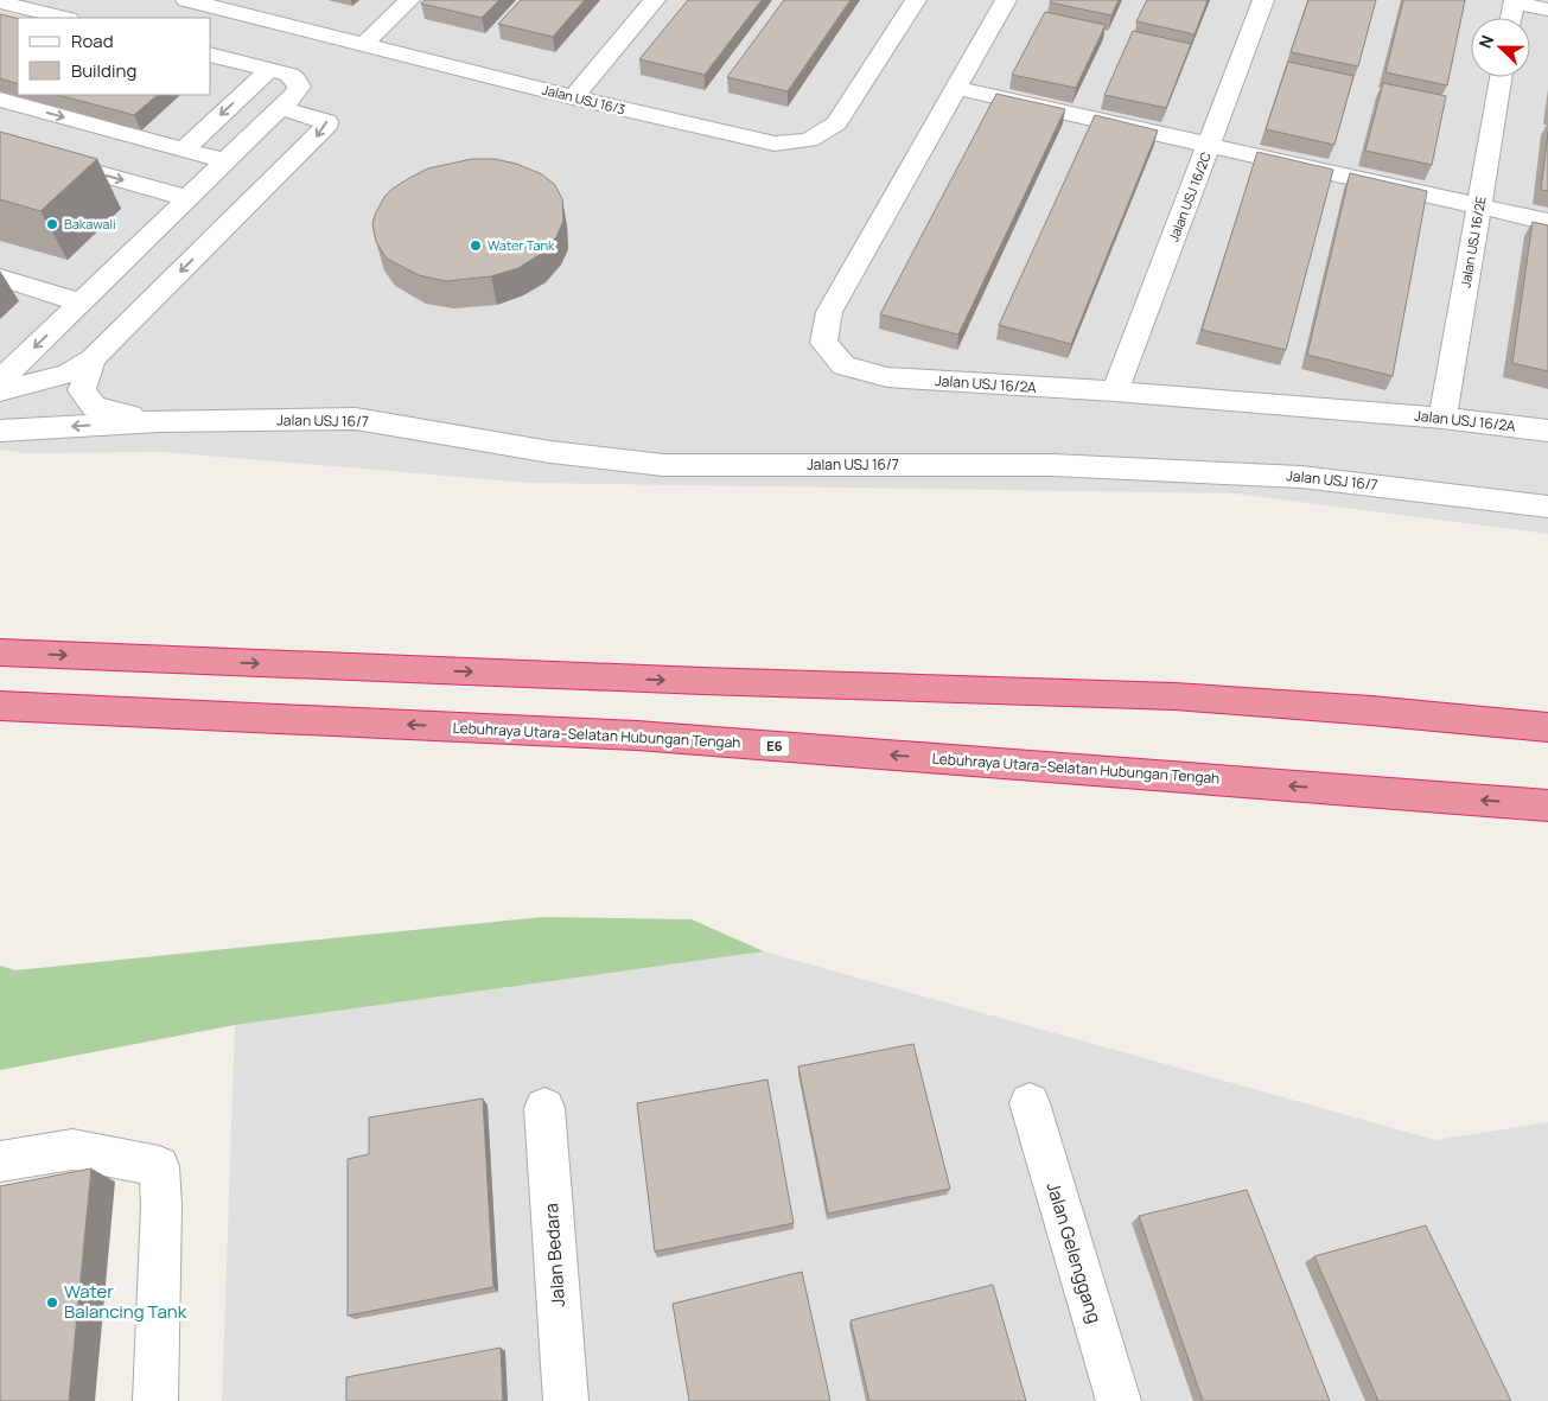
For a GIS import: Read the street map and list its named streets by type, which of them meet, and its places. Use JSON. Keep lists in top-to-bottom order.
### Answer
{
  "streets": {
    "highway": ["Lebuhraya Utara–Selatan Hubungan Tengah", "E6"],
    "street": [
      "Jalan USJ 16/3",
      "Jalan USJ 16/2C",
      "Jalan USJ 16/2E",
      "Jalan USJ 16/2A",
      "Jalan USJ 16/7",
      "Jalan Gelenggang",
      "Jalan Bedara"
    ]
  },
  "crossings": [
    ["Jalan USJ 16/2C", "Jalan USJ 16/2A"],
    ["Jalan USJ 16/2E", "Jalan USJ 16/2A"]
  ],
  "places": ["Bakawali", "Water Tank", "Water Balancing Tank"],
  "legend": ["Road", "Building"],
  "north": "left"
}
